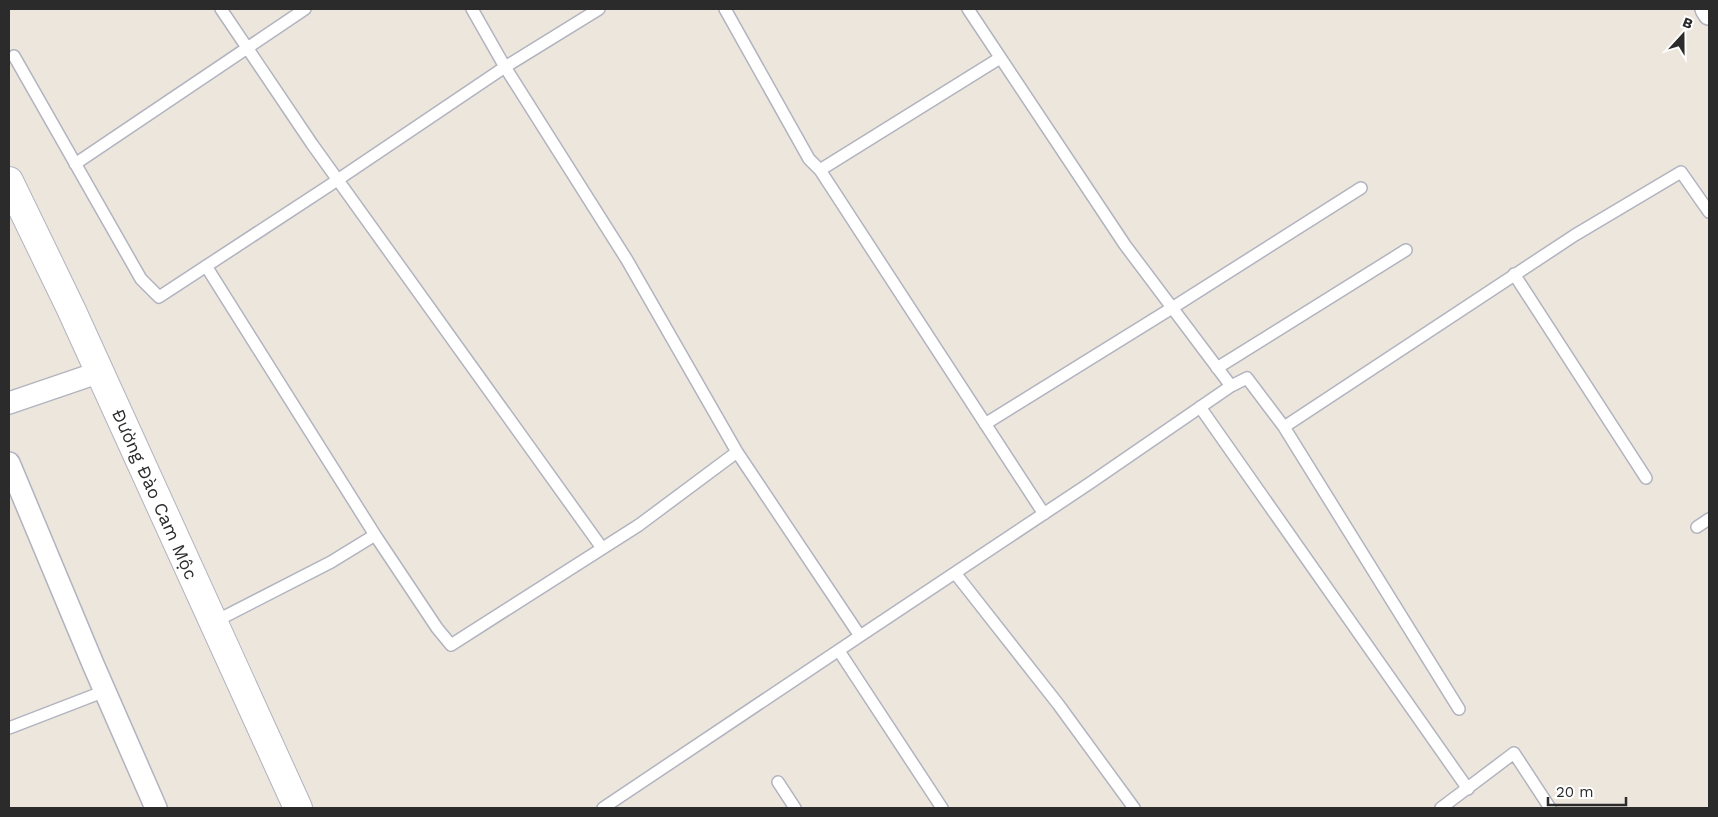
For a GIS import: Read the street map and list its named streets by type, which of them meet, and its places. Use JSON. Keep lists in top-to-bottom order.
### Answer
{
  "streets": {
    "street": ["Đường Đào Cam Mộc"]
  },
  "scale_bar": "20 m",
  "north": "top"
}
